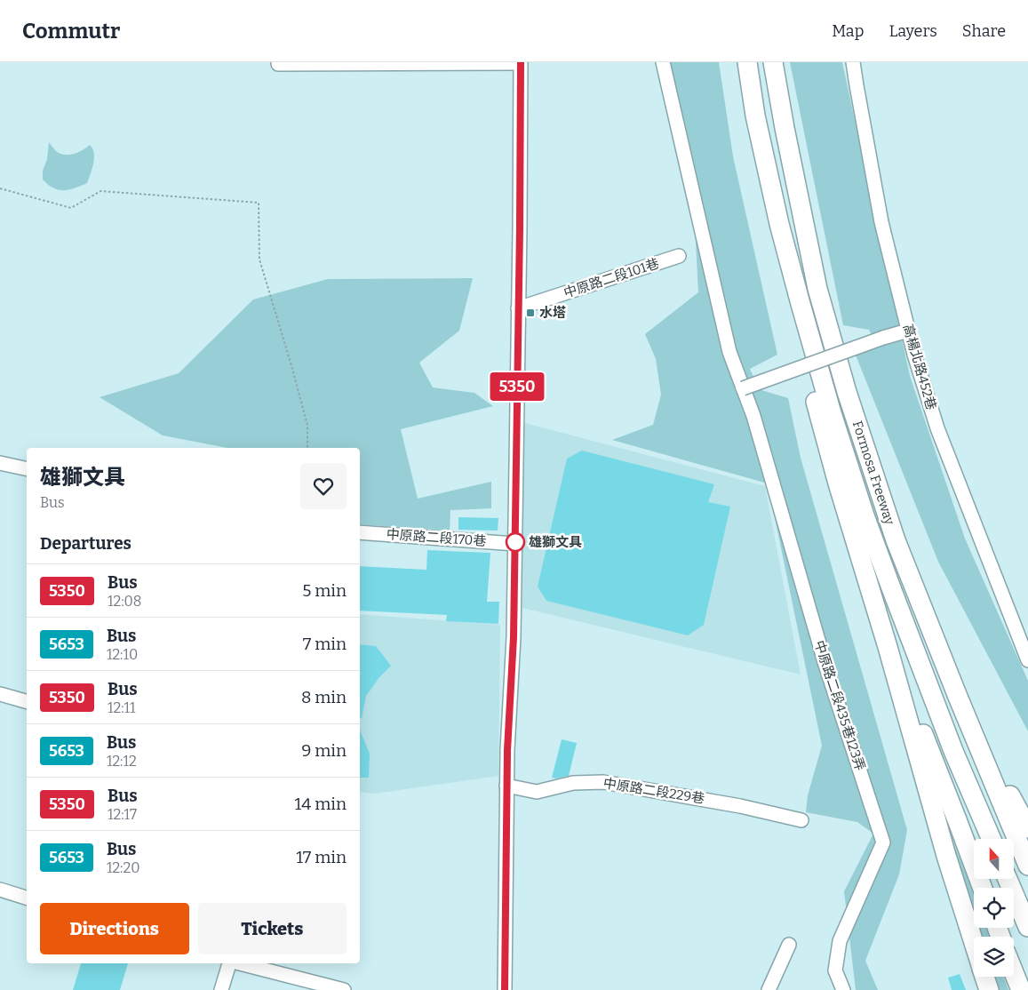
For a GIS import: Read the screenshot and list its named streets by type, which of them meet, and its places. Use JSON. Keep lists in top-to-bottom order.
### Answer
{
  "streets": {
    "highway": ["Formosa Freeway"],
    "street": [
      "中原路二段101巷",
      "高楊北路452巷",
      "中原路二段170巷",
      "中原路二段435巷123弄",
      "中原路二段229巷"
    ]
  },
  "places": {
    "transit": ["水塔"],
    "other": ["雄獅文具"]
  },
  "lines": ["bus line 5350"],
  "north": "top",
  "page": {
    "header": "Commutr",
    "nav": ["Map", "Layers", "Share"],
    "on_map": "5350",
    "heading": [
      ["雄獅文具", "Bus"],
      "Departures"
    ],
    "list": [
      {
        "mark": "5350",
        "name": "Bus",
        "note": "12:08",
        "value": "5 min"
      },
      {
        "mark": "5653",
        "name": "Bus",
        "note": "12:10",
        "value": "7 min"
      },
      {
        "mark": "5350",
        "name": "Bus",
        "note": "12:11",
        "value": "8 min"
      },
      {
        "mark": "5653",
        "name": "Bus",
        "note": "12:12",
        "value": "9 min"
      },
      {
        "mark": "5350",
        "name": "Bus",
        "note": "12:17",
        "value": "14 min"
      },
      {
        "mark": "5653",
        "name": "Bus",
        "note": "12:20",
        "value": "17 min"
      }
    ],
    "buttons": ["Directions", "Tickets"]
  }
}
